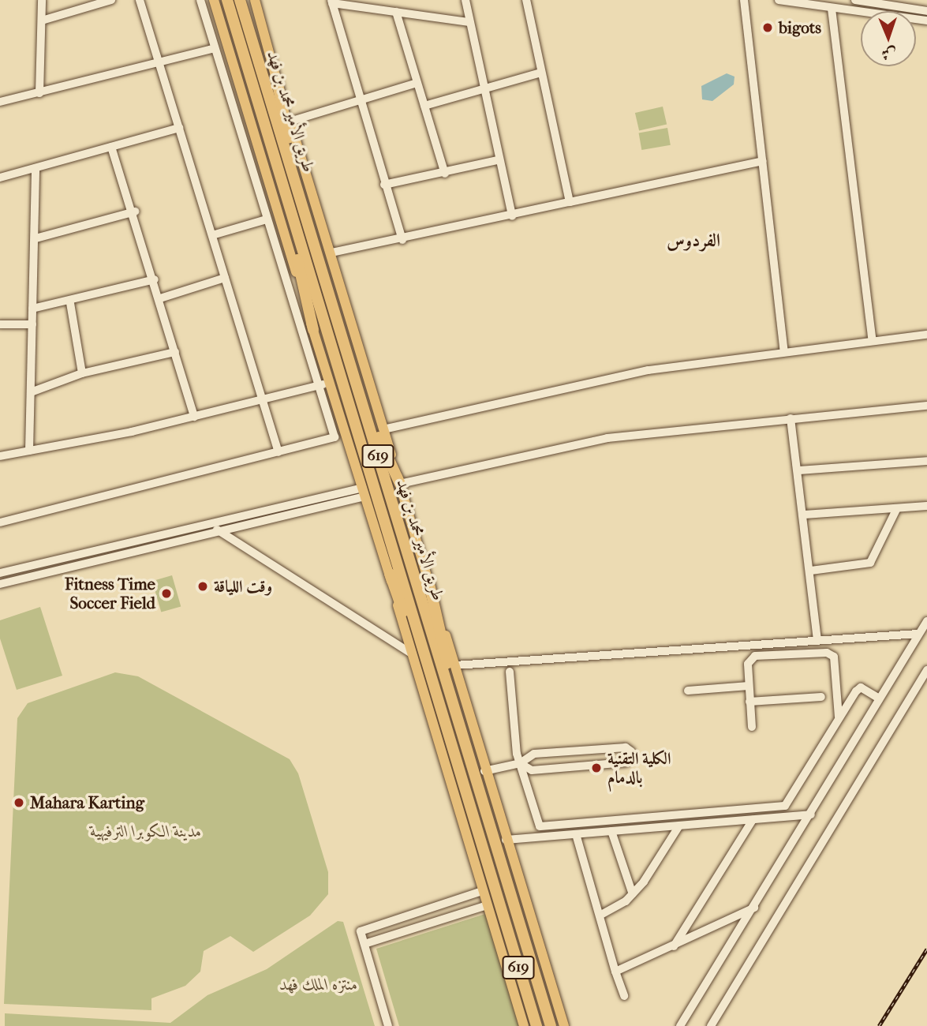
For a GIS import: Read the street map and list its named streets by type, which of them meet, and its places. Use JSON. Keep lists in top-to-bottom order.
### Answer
{
  "streets": {
    "highway": ["طريق الأمير محمد بن فهد", "619"]
  },
  "districts": ["الفردوس"],
  "parks": ["مدينة الكوبرا الترفيهية", "منتزه الملك فهد"],
  "places": [
    "bigots",
    "وقت اللياقة",
    "Fitness Time Soccer Field",
    "الكلية التقنية بالدمام",
    "Mahara Karting"
  ],
  "north": "bottom"
}
